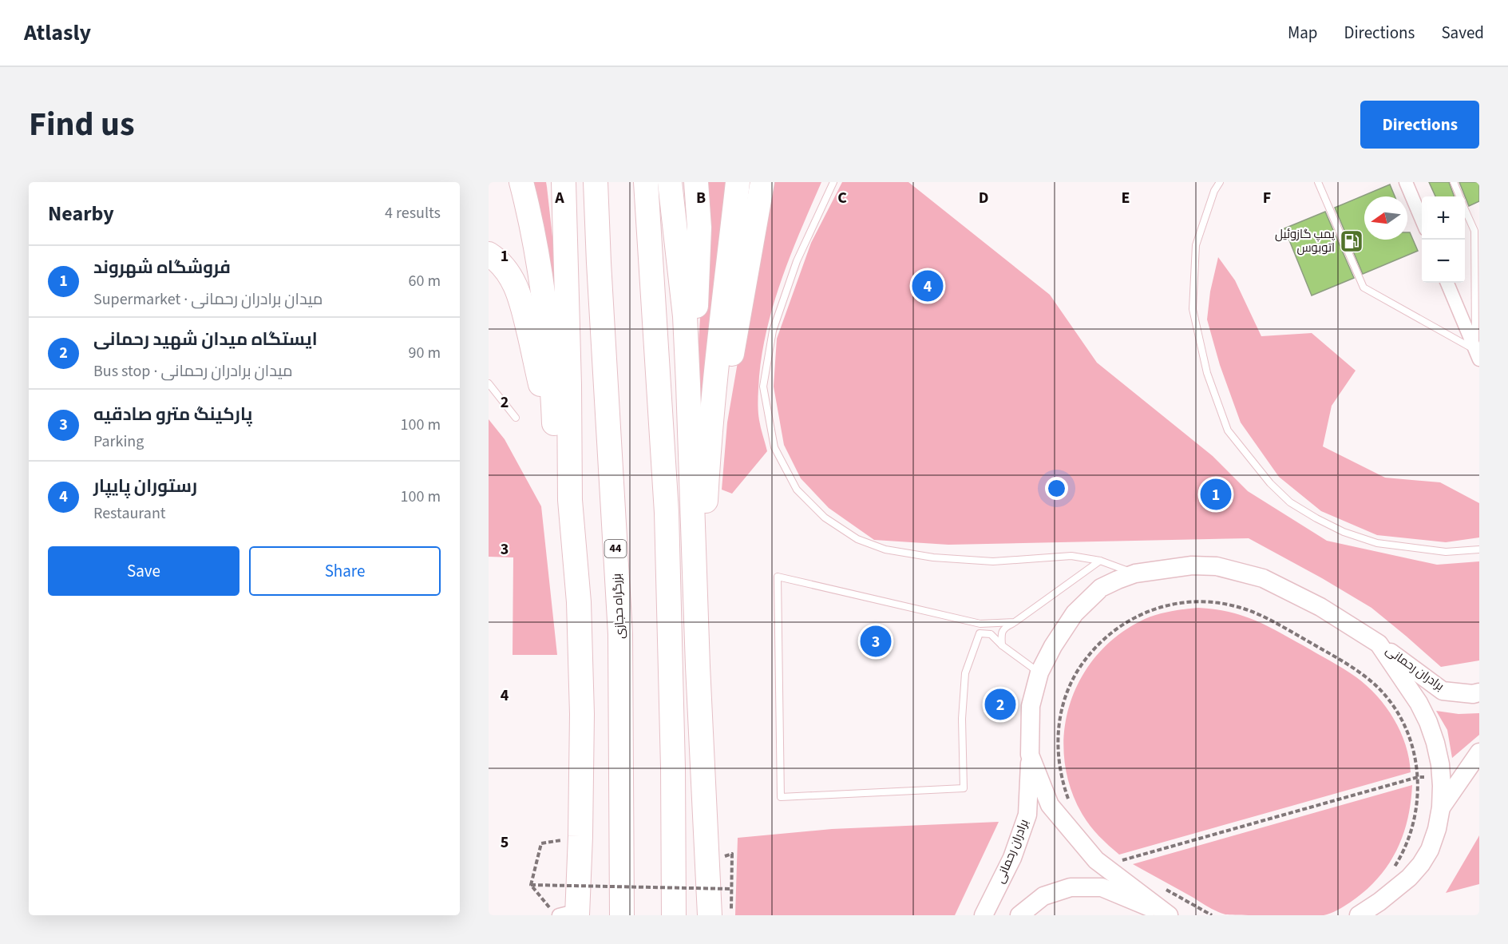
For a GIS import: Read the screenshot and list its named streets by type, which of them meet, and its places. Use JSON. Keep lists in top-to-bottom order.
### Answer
{
  "streets": {
    "highway": ["44", "بزرگراه حجازی"],
    "main road": ["برادران رحمانی"]
  },
  "places": {
    "fuel station": ["پمپ گازوئیل اتوبوس"]
  },
  "north": "left",
  "page": {
    "header": "Atlasly",
    "nav": ["Map", "Directions", "Saved"],
    "title": "Find us",
    "buttons": [
      "Directions",
      ["Save", "Share"]
    ],
    "heading": ["Nearby", "4 results"],
    "map_buttons": ["+", "−"],
    "list": [
      {
        "mark": "1",
        "name": "فروشگاه شهروند",
        "note": "Supermarket · میدان برادران رحمانی",
        "value": "60 m"
      },
      {
        "mark": "2",
        "name": "ایستگاه میدان شهید رحمانی",
        "note": "Bus stop · میدان برادران رحمانی",
        "value": "90 m"
      },
      {
        "mark": "3",
        "name": "پارکینگ مترو صادقیه",
        "note": "Parking",
        "value": "100 m"
      },
      {
        "mark": "4",
        "name": "رستوران پایپار",
        "note": "Restaurant",
        "value": "100 m"
      }
    ],
    "pins": [
      "4",
      "1",
      "3",
      "2"
    ]
  },
  "grid": {
    "columns": [
      "A",
      "B",
      "C",
      "D",
      "E",
      "F"
    ],
    "rows": [
      "1",
      "2",
      "3",
      "4",
      "5"
    ]
  }
}
